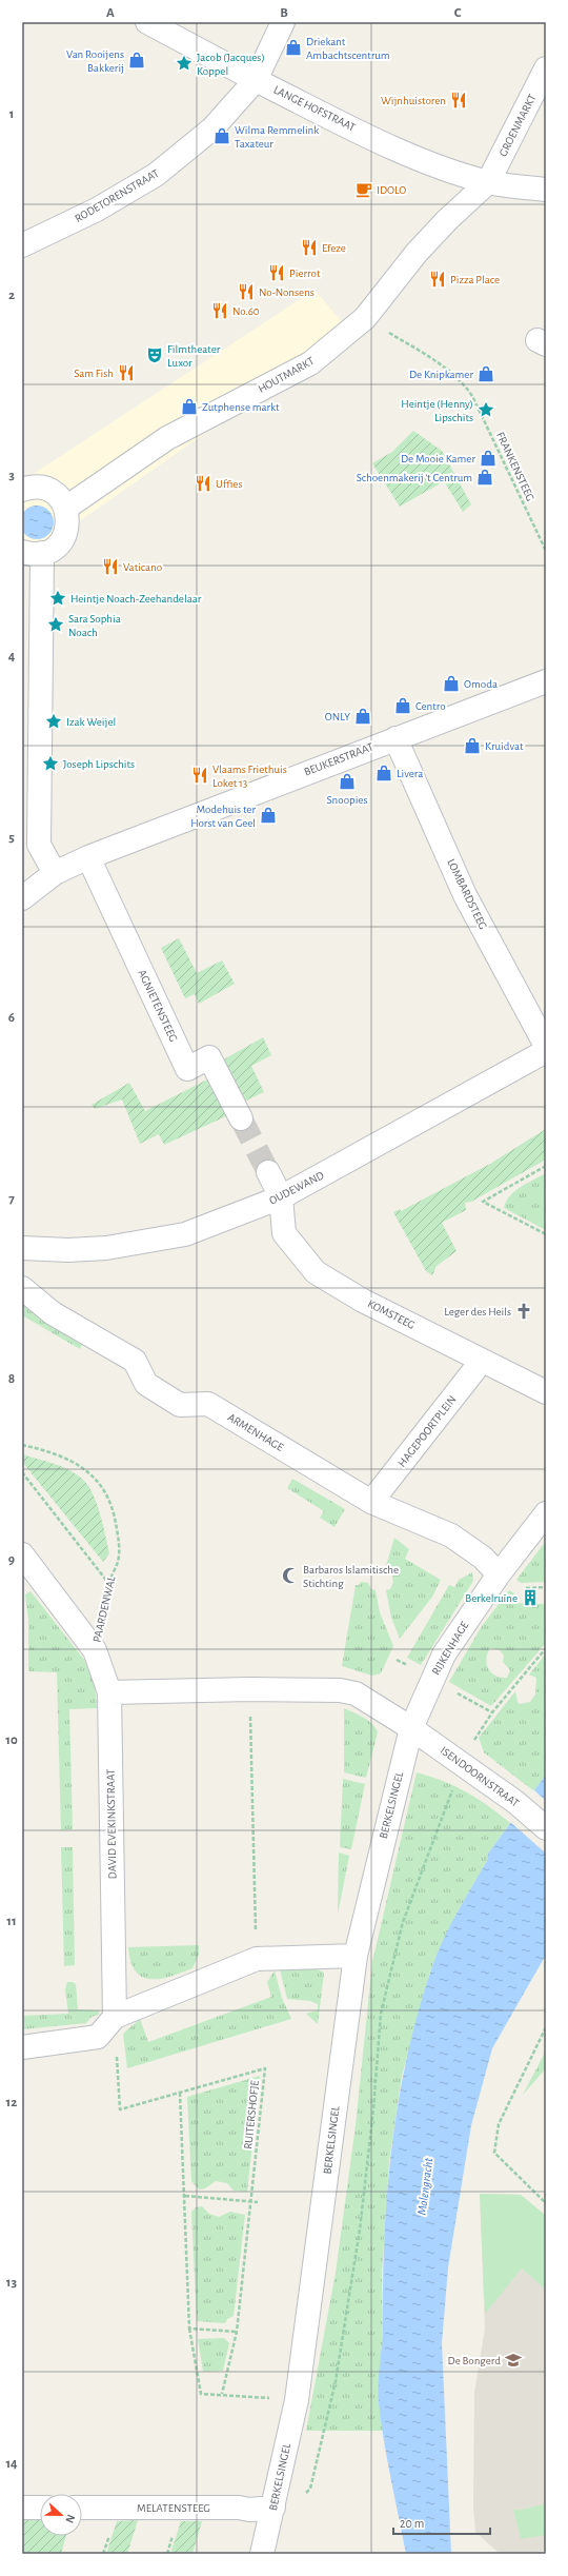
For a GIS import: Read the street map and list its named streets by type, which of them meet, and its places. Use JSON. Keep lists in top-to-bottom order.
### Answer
{
  "streets": {
    "street": [
      "LANGE HOFSTRAAT",
      "GROENMARKT",
      "RODETORENSTRAAT",
      "HOUTMARKT",
      "BEUKERSTRAAT",
      "LOMBARDSTEEG",
      "AGNIETENSTEEG",
      "OUDEWAND",
      "KOMSTEEG",
      "HAGEPOORTPLEIN",
      "ARMENHAGE",
      "PAARDENWAL",
      "RIJKENHAGE",
      "ISENDOORNSTRAAT",
      "BERKELSINGEL",
      "DAVID EVEKINKSTRAAT",
      "MELATENSTEEG"
    ],
    "path": ["FRANKENSTEEG", "RUITERSHOFJE"]
  },
  "crossings": [
    ["LANGE HOFSTRAAT", "GROENMARKT"],
    ["LANGE HOFSTRAAT", "RODETORENSTRAAT"],
    ["LANGE HOFSTRAAT", "HOUTMARKT"],
    ["GROENMARKT", "HOUTMARKT"],
    ["HOUTMARKT", "FRANKENSTEEG"],
    ["BEUKERSTRAAT", "LOMBARDSTEEG"],
    ["BEUKERSTRAAT", "AGNIETENSTEEG"],
    ["OUDEWAND", "KOMSTEEG"],
    ["KOMSTEEG", "HAGEPOORTPLEIN"],
    ["HAGEPOORTPLEIN", "ARMENHAGE"],
    ["ARMENHAGE", "RIJKENHAGE"],
    ["PAARDENWAL", "DAVID EVEKINKSTRAAT"],
    ["RIJKENHAGE", "ISENDOORNSTRAAT"],
    ["RIJKENHAGE", "BERKELSINGEL"],
    ["ISENDOORNSTRAAT", "BERKELSINGEL"],
    ["BERKELSINGEL", "MELATENSTEEG"],
    ["DAVID EVEKINKSTRAAT", "RUITERSHOFJE"]
  ],
  "water": ["Molengracht"],
  "places": {
    "shop": [
      "Driekant Ambachtscentrum",
      "Van Rooijens Bakkerij",
      "Wilma Remmelink Taxateur",
      "De Knipkamer",
      "Zutphense markt",
      "De Mooie Kamer",
      "Schoenmakerij 't Centrum",
      "Omoda",
      "Centro",
      "ONLY",
      "Kruidvat",
      "Livera",
      "Snoopies",
      "Modehuis ter Horst van Geel"
    ],
    "place": [
      "Jacob (Jacques) Koppel",
      "Heintje (Henny) Lipschits",
      "Heintje Noach-Zeehandelaar",
      "Sara Sophia Noach",
      "Izak Weijel",
      "Joseph Lipschits"
    ],
    "restaurant": [
      "Wijnhuistoren",
      "Efeze",
      "Pierrot",
      "Pizza Place",
      "No-Nonsens",
      "No.60",
      "Sam Fish",
      "Uffies",
      "Vaticano",
      "Vlaams Friethuis Loket 13"
    ],
    "cafe": ["IDOLO"],
    "theatre": ["Filmtheater Luxor"],
    "church": ["Leger des Heils"],
    "mosque": ["Barbaros Islamitische Stichting"],
    "building": ["Berkelruïne"],
    "school or university": ["De Bongerd"]
  },
  "scale_bar": "20 m",
  "north": "right",
  "grid": {
    "columns": ["A", "B", "C"],
    "rows": [
      "1",
      "2",
      "3",
      "4",
      "5",
      "6",
      "7",
      "8",
      "9",
      "10",
      "11",
      "12",
      "13",
      "14"
    ]
  }
}
